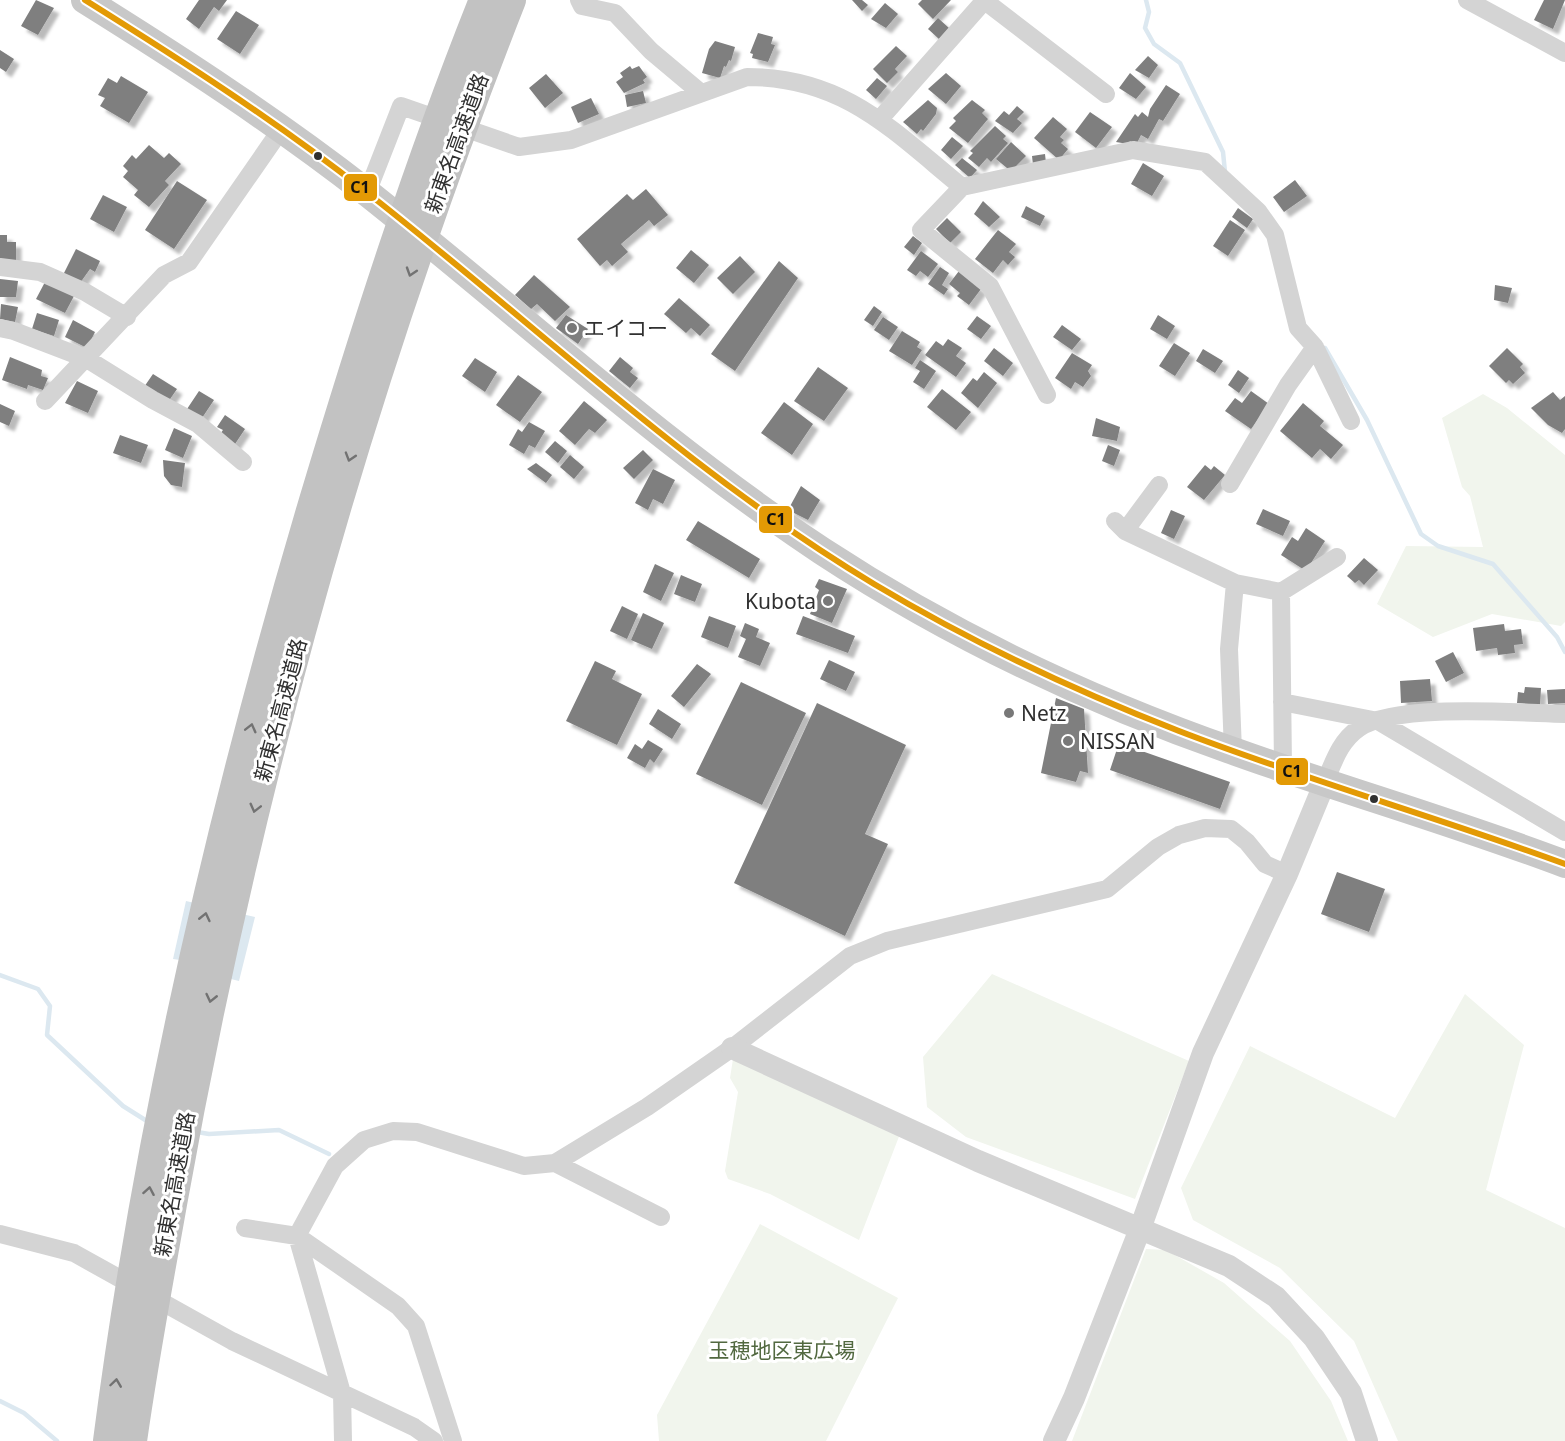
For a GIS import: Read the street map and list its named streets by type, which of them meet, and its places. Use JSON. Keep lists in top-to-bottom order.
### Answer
{
  "streets": {
    "highway": ["新東名高速道路"]
  },
  "parks": ["玉穂地区東広場"],
  "places": [
    "エイコー",
    "Kubota",
    "Netz",
    "NISSAN"
  ],
  "lines": ["transit line C1"]
}
